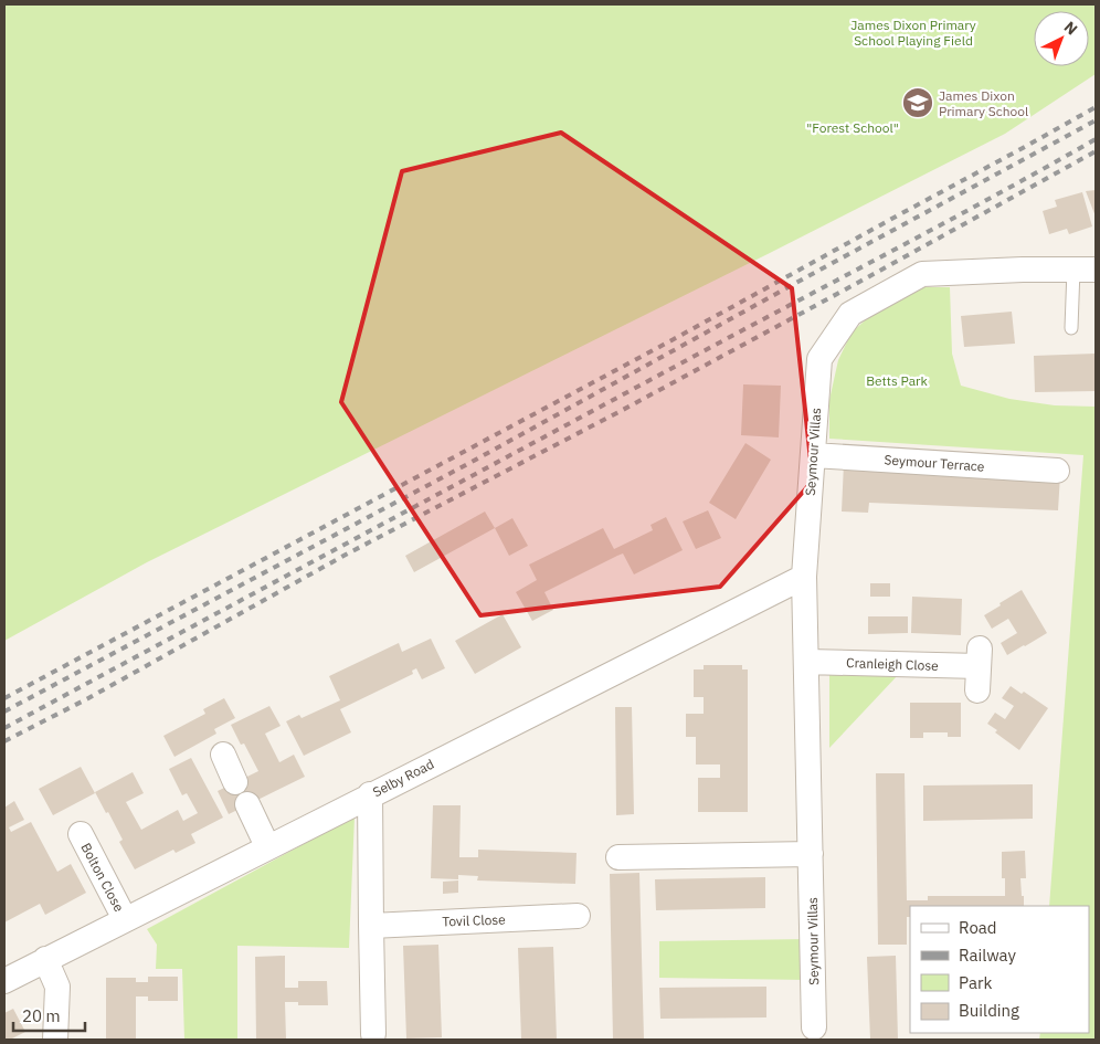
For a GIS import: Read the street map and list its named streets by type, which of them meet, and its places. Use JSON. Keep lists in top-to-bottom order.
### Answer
{
  "streets": {
    "street": [
      "Seymour Villas",
      "Seymour Terrace",
      "Cranleigh Close",
      "Selby Road",
      "Bolton Close",
      "Tovil Close"
    ]
  },
  "crossings": [
    ["Seymour Villas", "Seymour Terrace"],
    ["Seymour Villas", "Cranleigh Close"],
    ["Seymour Villas", "Selby Road"],
    ["Selby Road", "Bolton Close"]
  ],
  "parks": ["James Dixon Primary School Playing Field", "\"Forest School\"", "Betts Park"],
  "places": {
    "school or university": ["James Dixon Primary School"]
  },
  "legend": [
    "Road",
    "Railway",
    "Park",
    "Building"
  ],
  "scale_bar": "20 m",
  "north": "top right"
}
